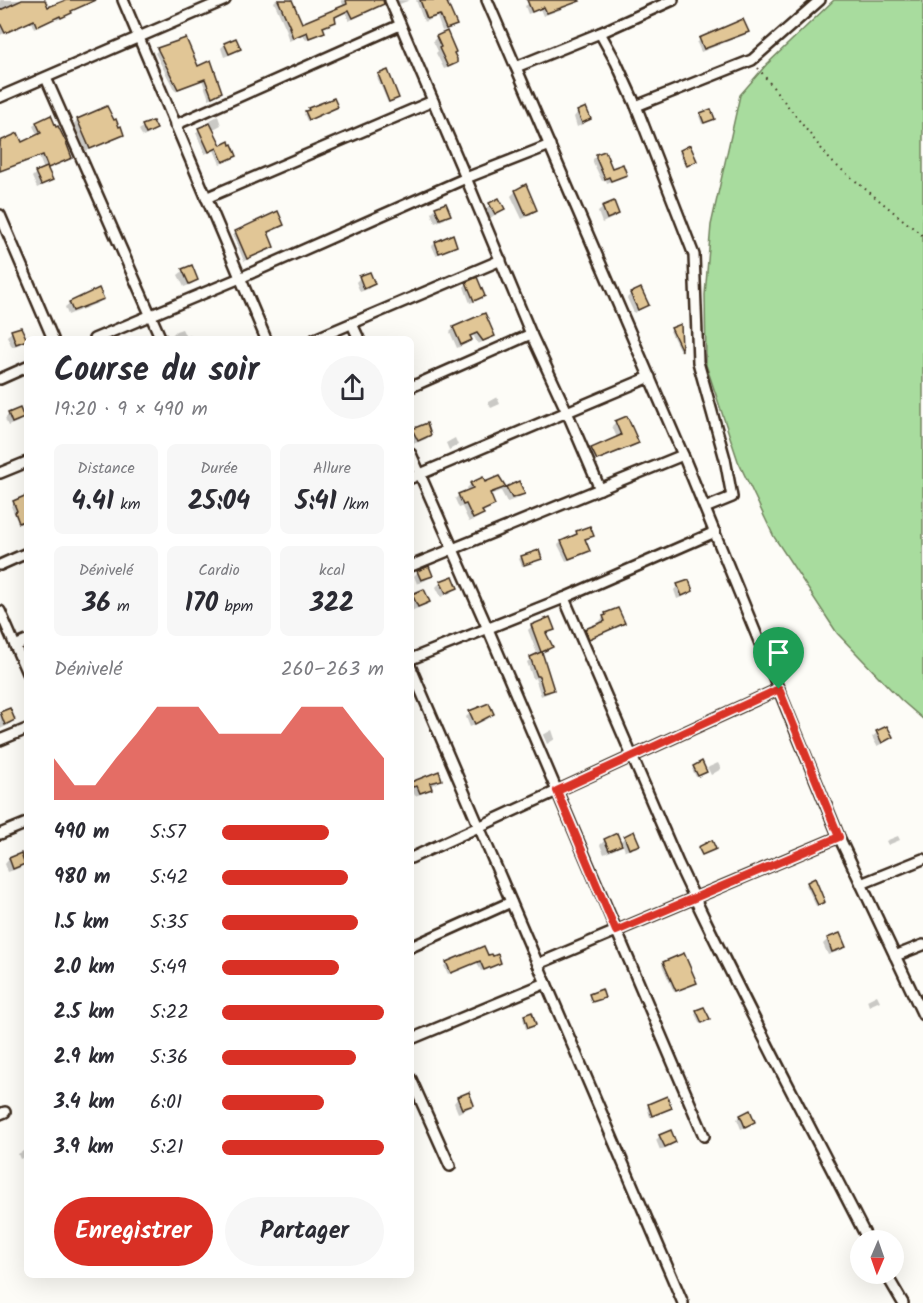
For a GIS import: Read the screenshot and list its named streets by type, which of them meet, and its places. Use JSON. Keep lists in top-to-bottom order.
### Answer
{
  "north": "bottom",
  "page": {
    "heading": ["Course du soir", "19:20 · 9 × 490 m"],
    "stats": [
      ["Distance", "4.41 km"],
      ["Durée", "25:04"],
      ["Allure", "5:41 /km"],
      ["Dénivelé", "36 m"],
      ["Cardio", "170 bpm"],
      ["kcal", "322"]
    ],
    "chart": ["Dénivelé", "260–263 m"],
    "list": [
      {
        "name": "490 m",
        "note": "5:57"
      },
      {
        "name": "980 m",
        "note": "5:42"
      },
      {
        "name": "1.5 km",
        "note": "5:35"
      },
      {
        "name": "2.0 km",
        "note": "5:49"
      },
      {
        "name": "2.5 km",
        "note": "5:22"
      },
      {
        "name": "2.9 km",
        "note": "5:36"
      },
      {
        "name": "3.4 km",
        "note": "6:01"
      },
      {
        "name": "3.9 km",
        "note": "5:21"
      }
    ],
    "buttons": ["Enregistrer", "Partager"]
  }
}
